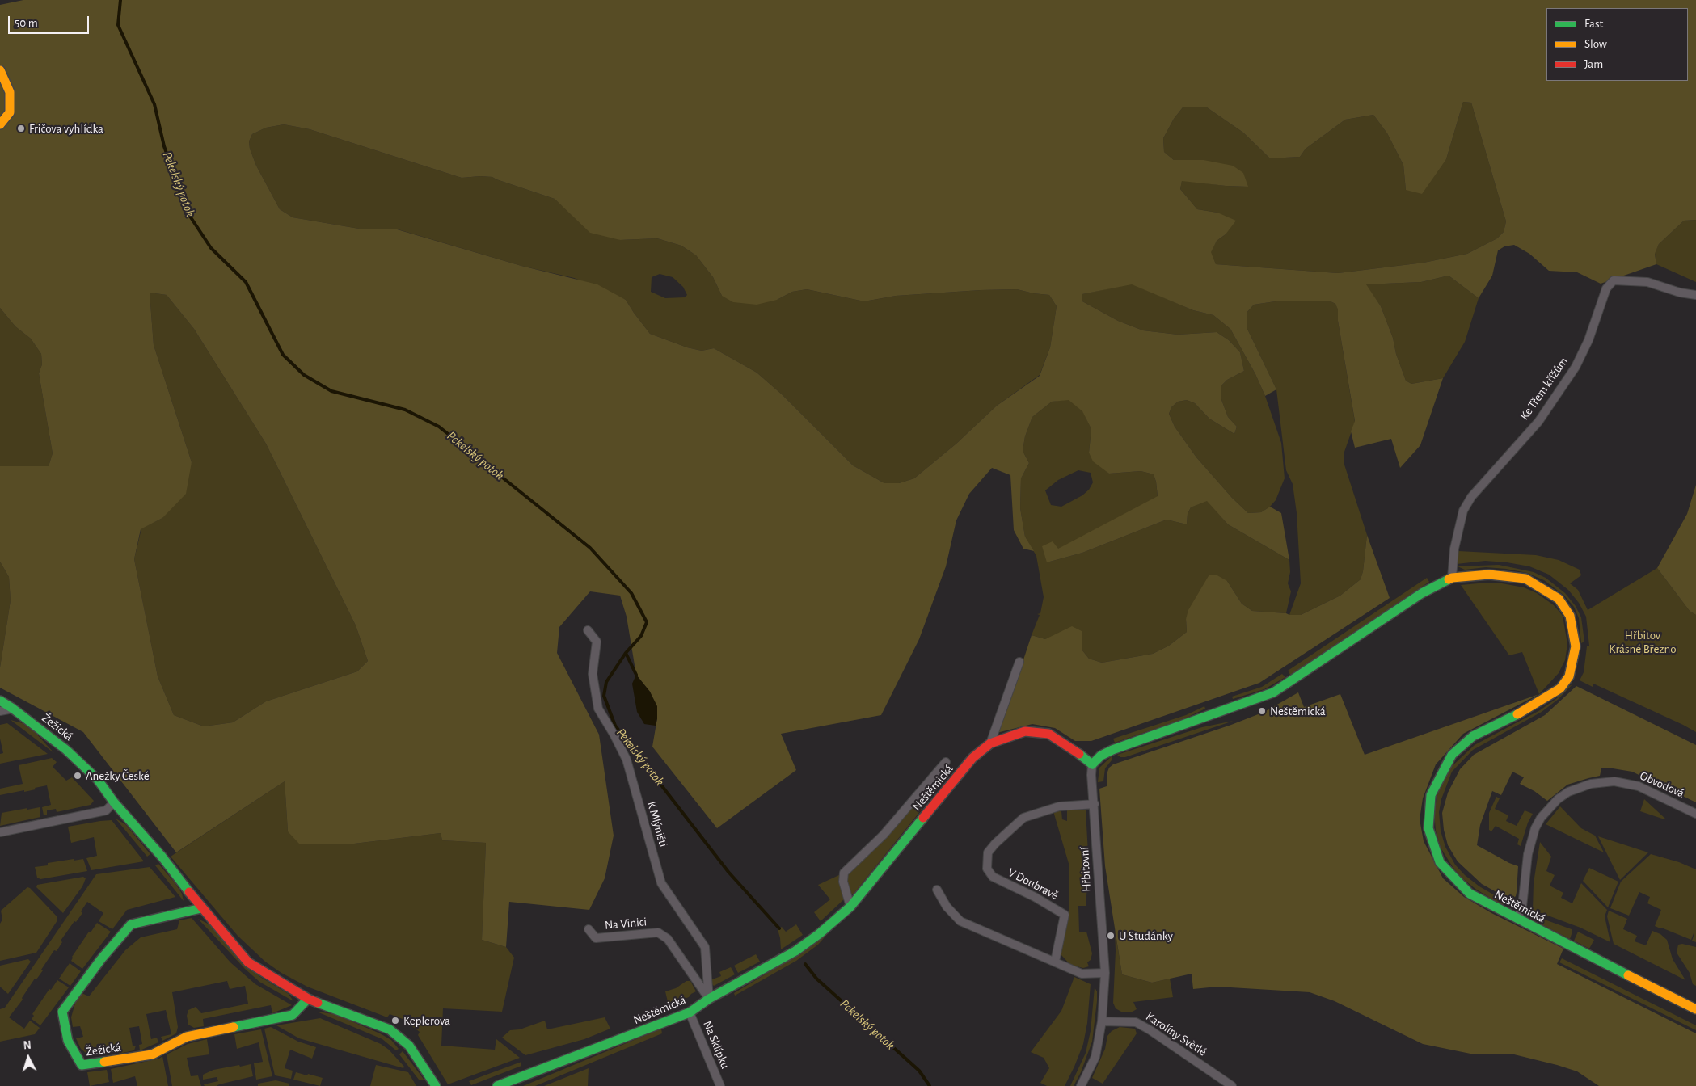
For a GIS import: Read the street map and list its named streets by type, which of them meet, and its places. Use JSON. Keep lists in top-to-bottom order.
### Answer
{
  "streets": {
    "street": [
      "Ke Třem křížům",
      "Žežická",
      "Obvodová",
      "Neštěmická",
      "K Mlýništi",
      "Hřbitovní",
      "V Doubravě",
      "Na Vinici",
      "Karolíny Světlé",
      "Na Sklípku"
    ]
  },
  "crossings": [
    ["Ke Třem křížům", "Neštěmická"],
    ["Obvodová", "Neštěmická"],
    ["Neštěmická", "K Mlýništi"],
    ["Neštěmická", "Hřbitovní"],
    ["Neštěmická", "Na Vinici"],
    ["Neštěmická", "Na Sklípku"],
    ["K Mlýništi", "Na Vinici"],
    ["Hřbitovní", "V Doubravě"],
    ["Hřbitovní", "Karolíny Světlé"]
  ],
  "water": ["Pekelský potok"],
  "parks": ["Hřbitov Krásné Březno"],
  "places": [
    "Fričova vyhlídka",
    "Neštěmická",
    "Anežky České",
    "U Studánky",
    "Keplerova"
  ],
  "legend": ["Fast", "Slow", "Jam"],
  "scale_bar": "50 m",
  "north": "top"
}
